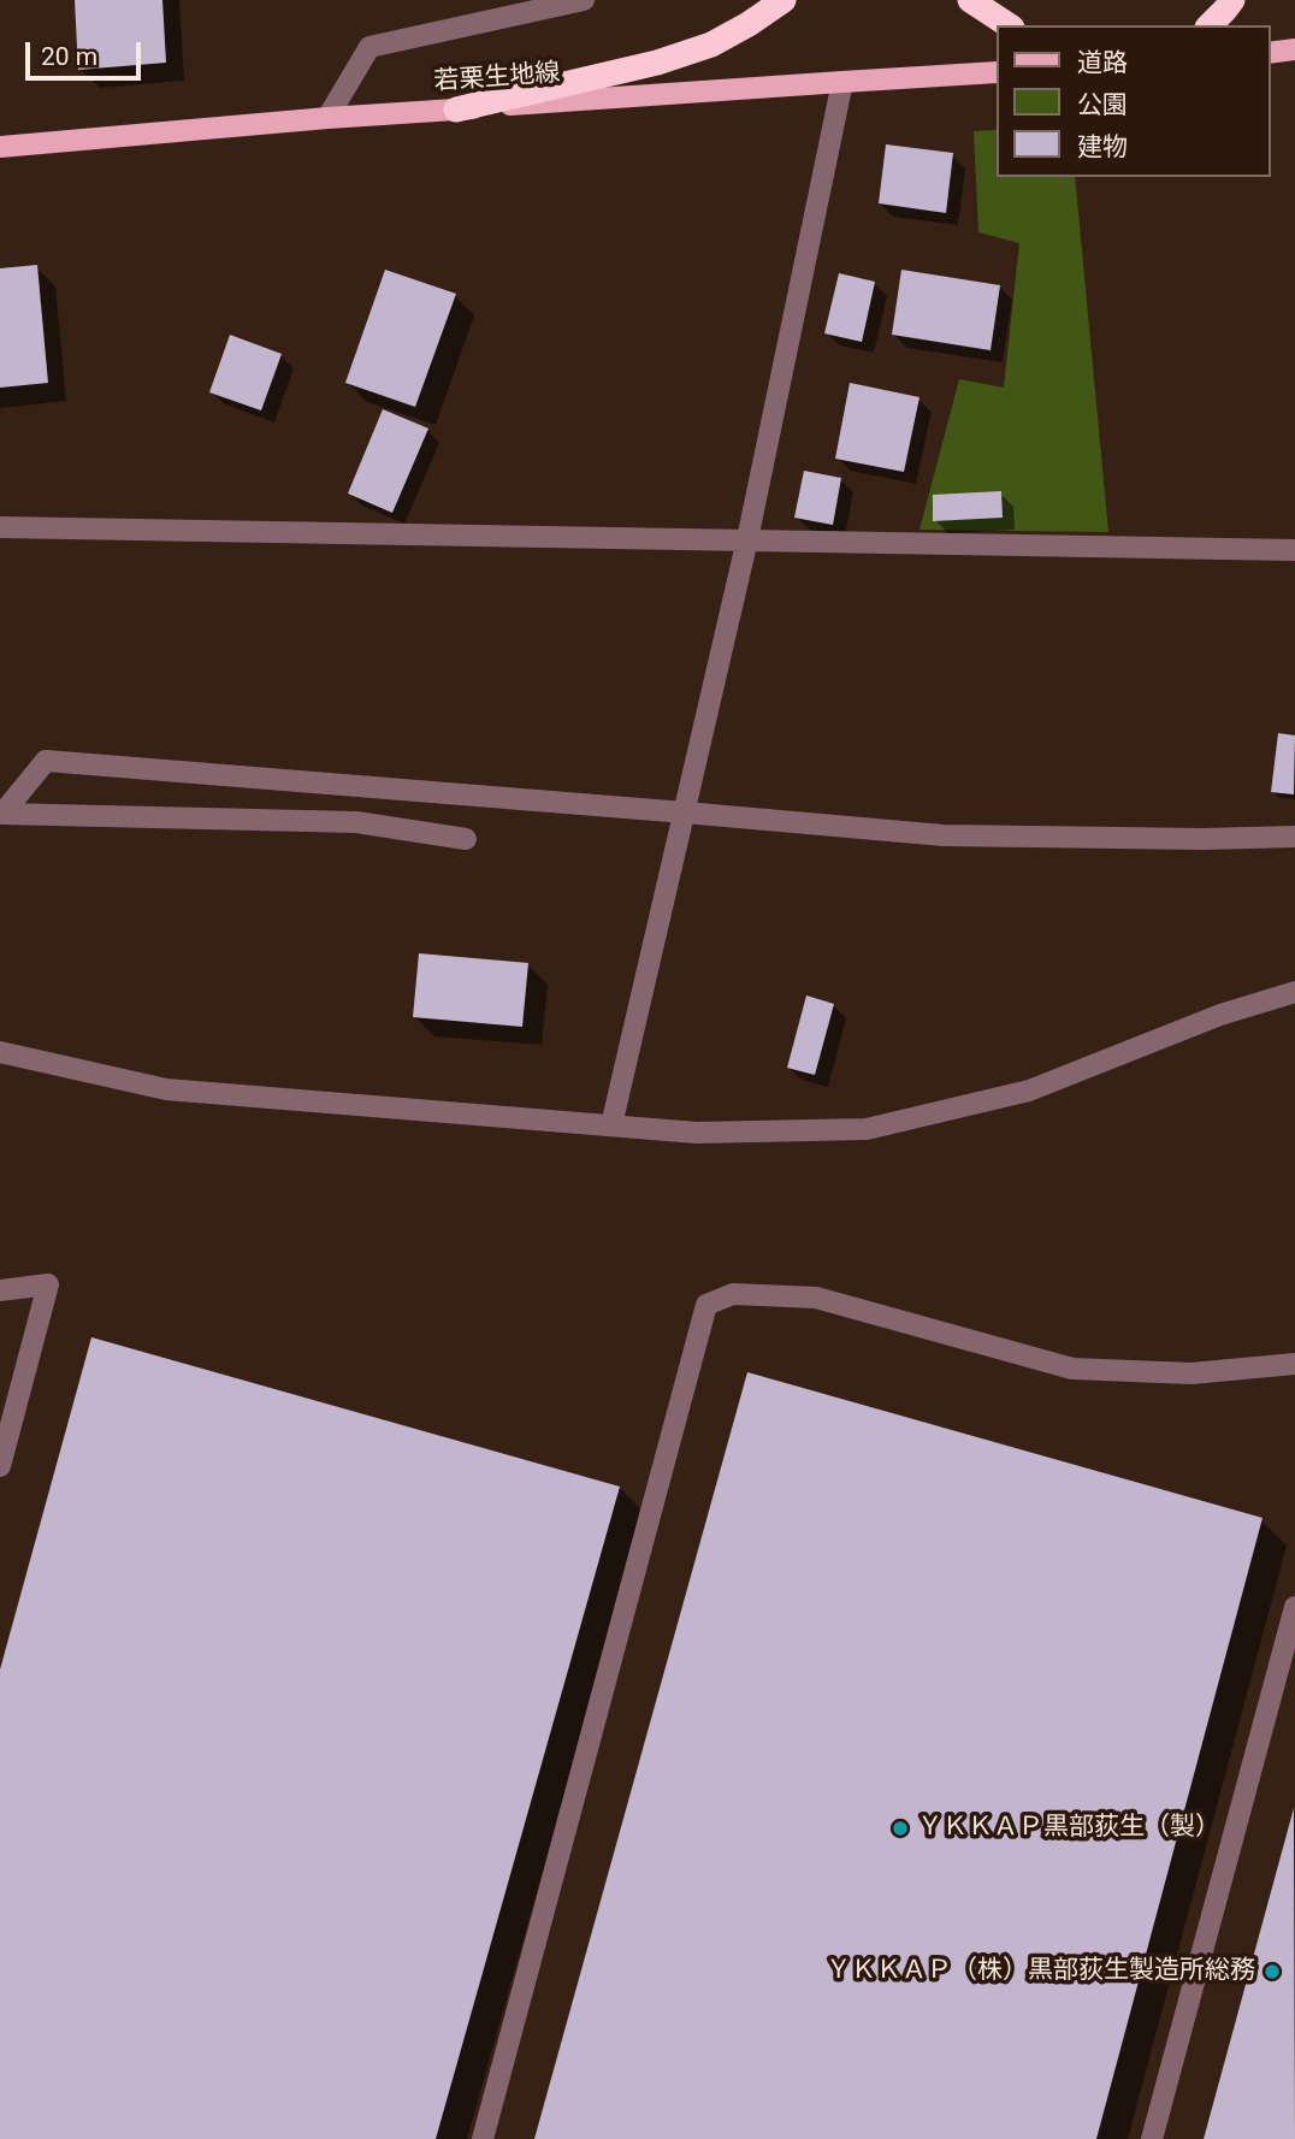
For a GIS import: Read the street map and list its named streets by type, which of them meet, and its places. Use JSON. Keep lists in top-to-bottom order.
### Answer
{
  "streets": {
    "main road": ["若栗生地線"]
  },
  "places": ["ＹＫＫＡＰ黒部荻生（製）", "ＹＫＫＡＰ（株）黒部荻生製造所総務"],
  "legend": ["道路", "公園", "建物"],
  "scale_bar": "20 m"
}
